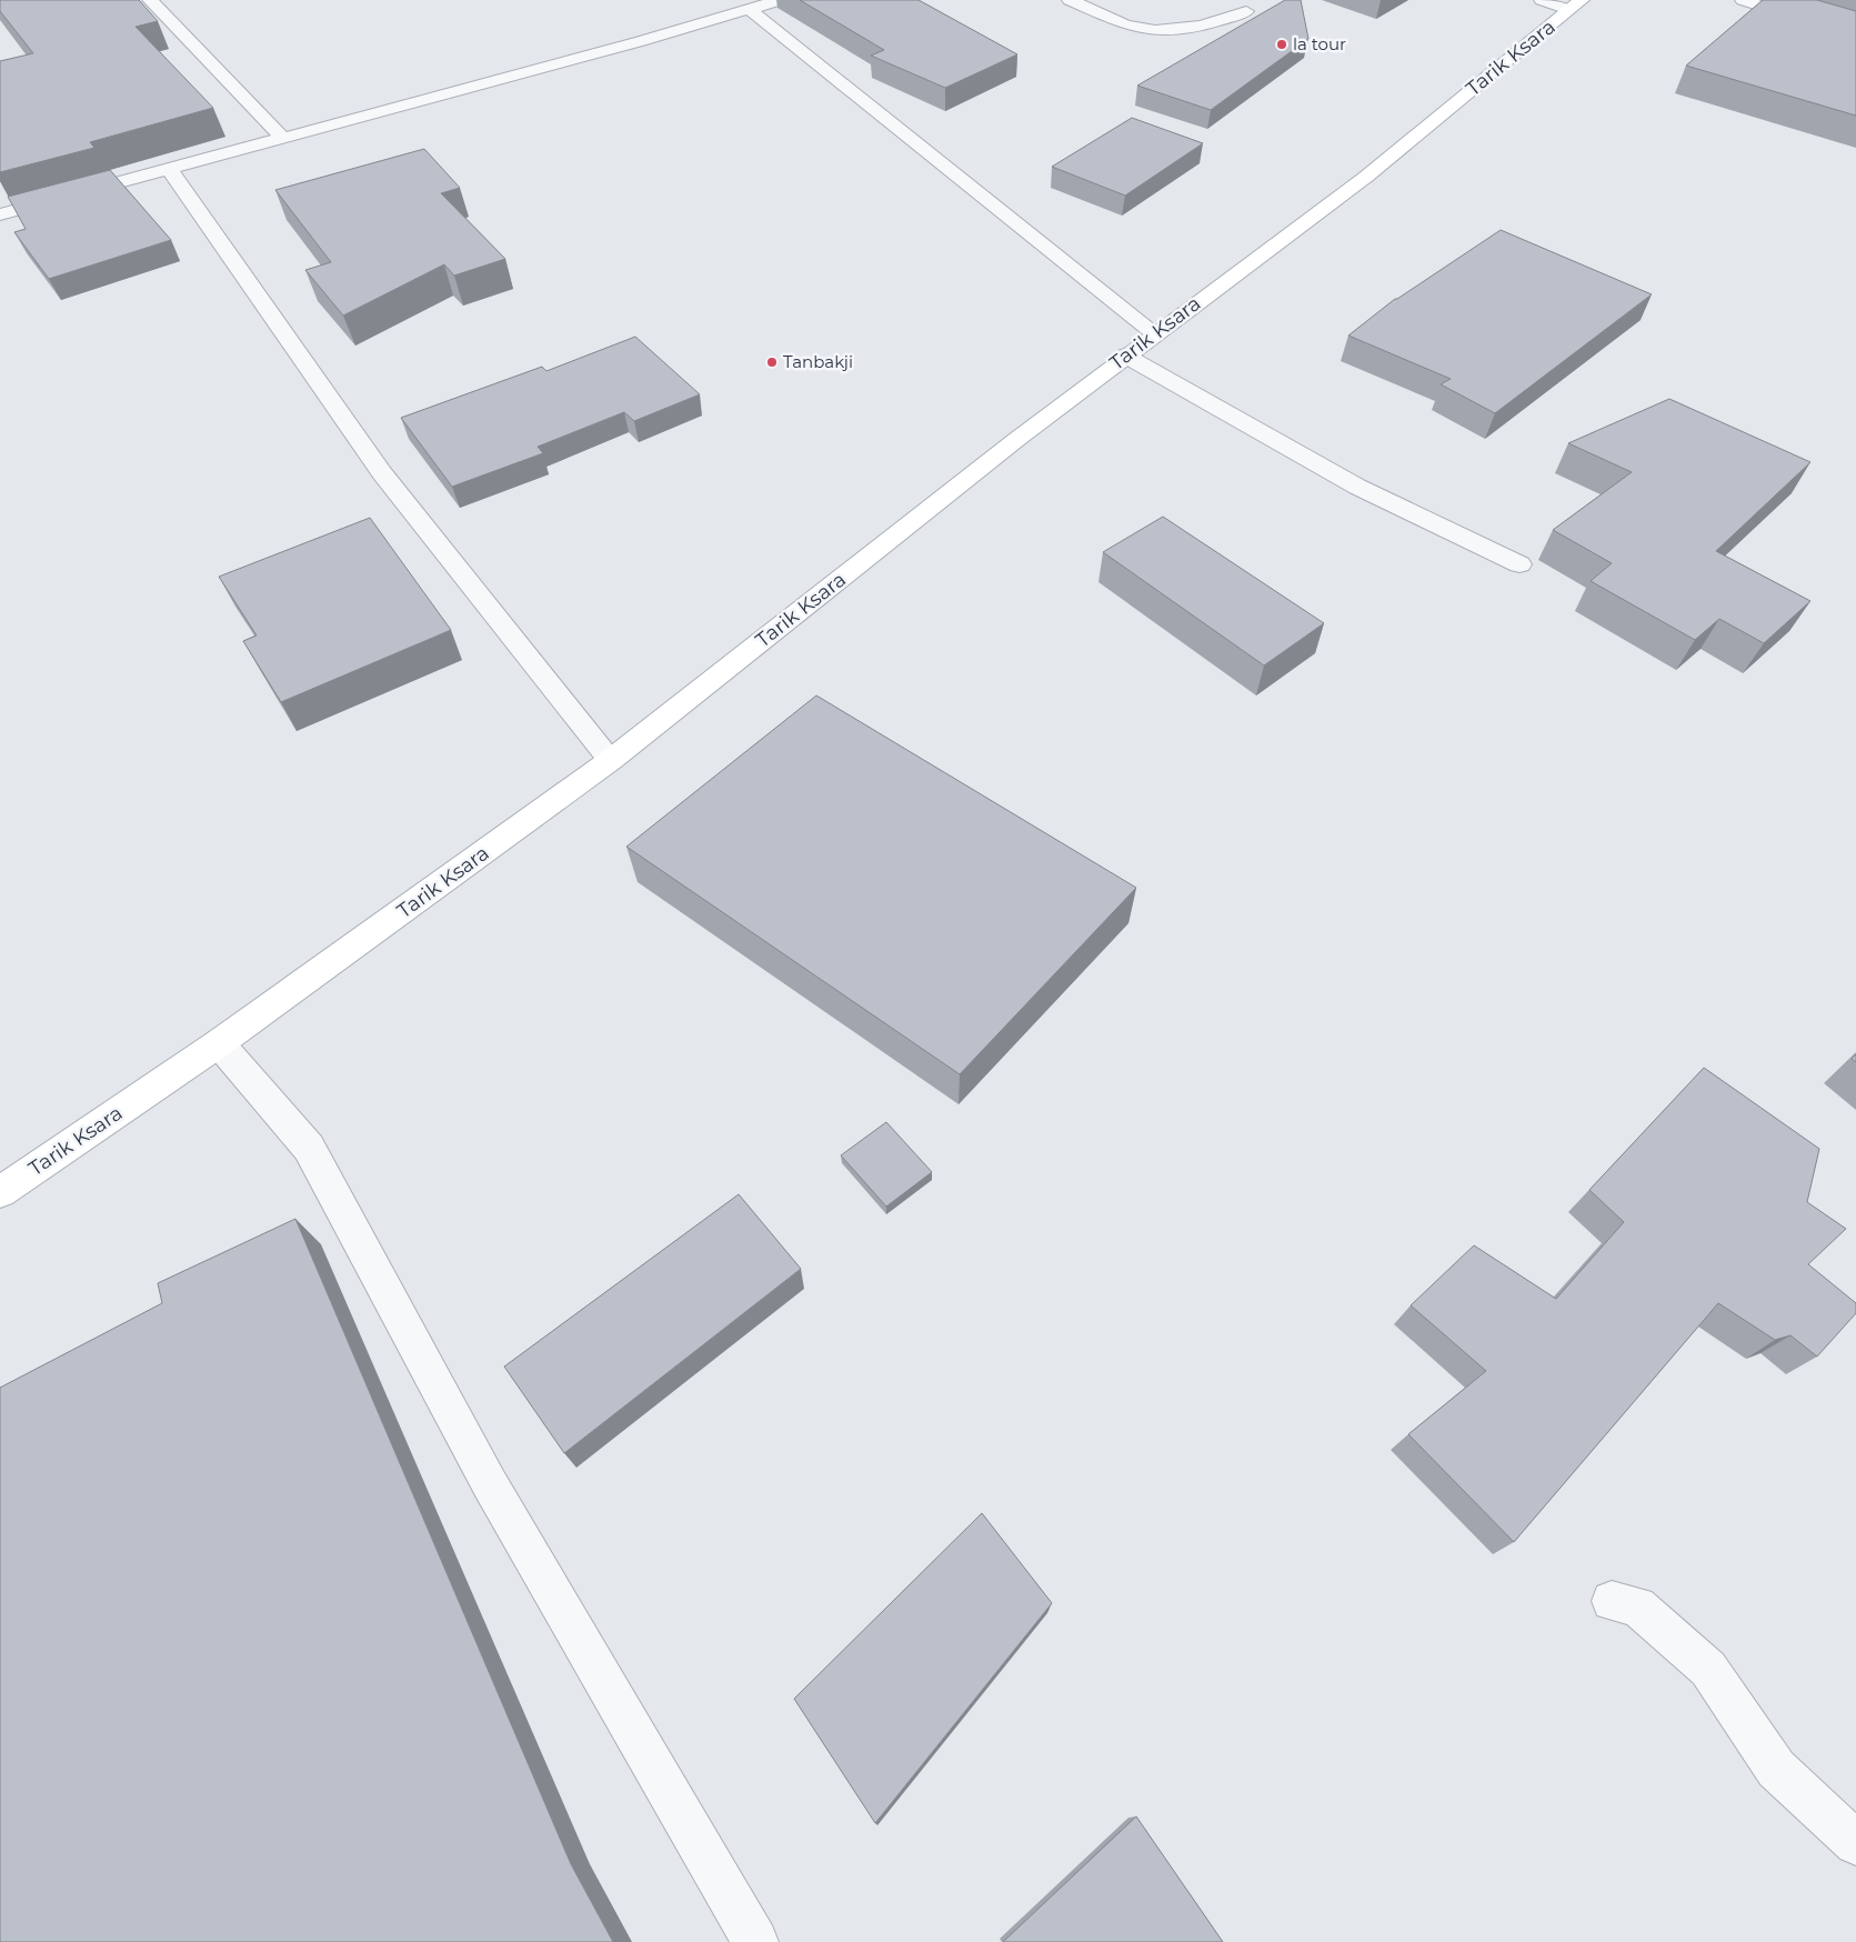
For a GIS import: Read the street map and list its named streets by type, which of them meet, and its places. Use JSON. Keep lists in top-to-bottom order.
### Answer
{
  "streets": {
    "main road": ["Tarik Ksara"]
  },
  "places": ["la tour", "Tanbakji"]
}
